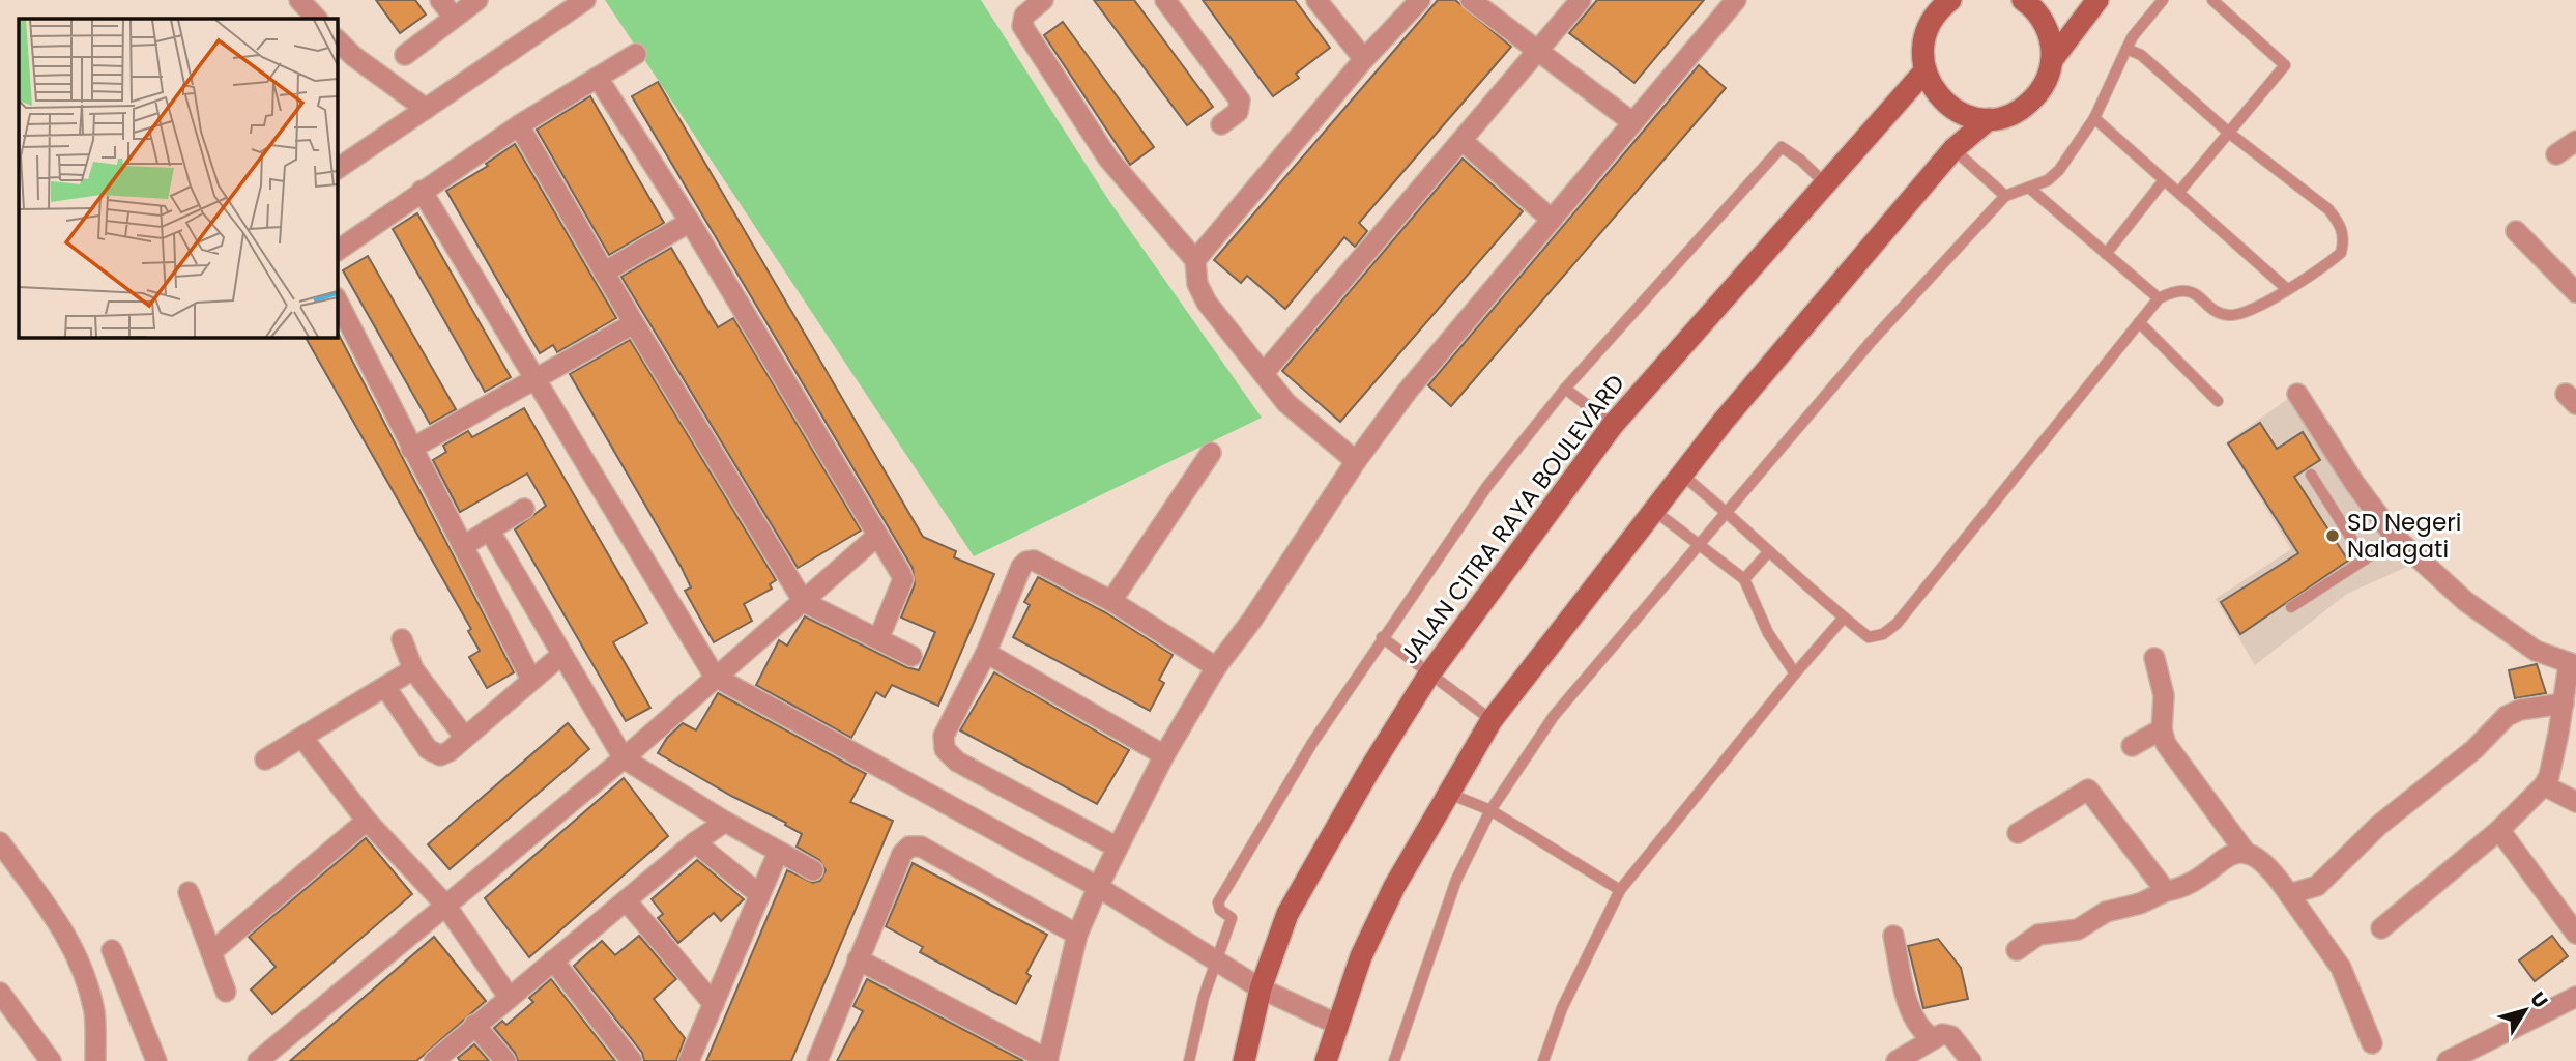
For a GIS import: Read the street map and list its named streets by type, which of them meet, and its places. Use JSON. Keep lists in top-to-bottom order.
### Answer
{
  "streets": {
    "main road": ["JALAN CITRA RAYA BOULEVARD"]
  },
  "places": ["SD Negeri Nalagati"],
  "north": "top right"
}
